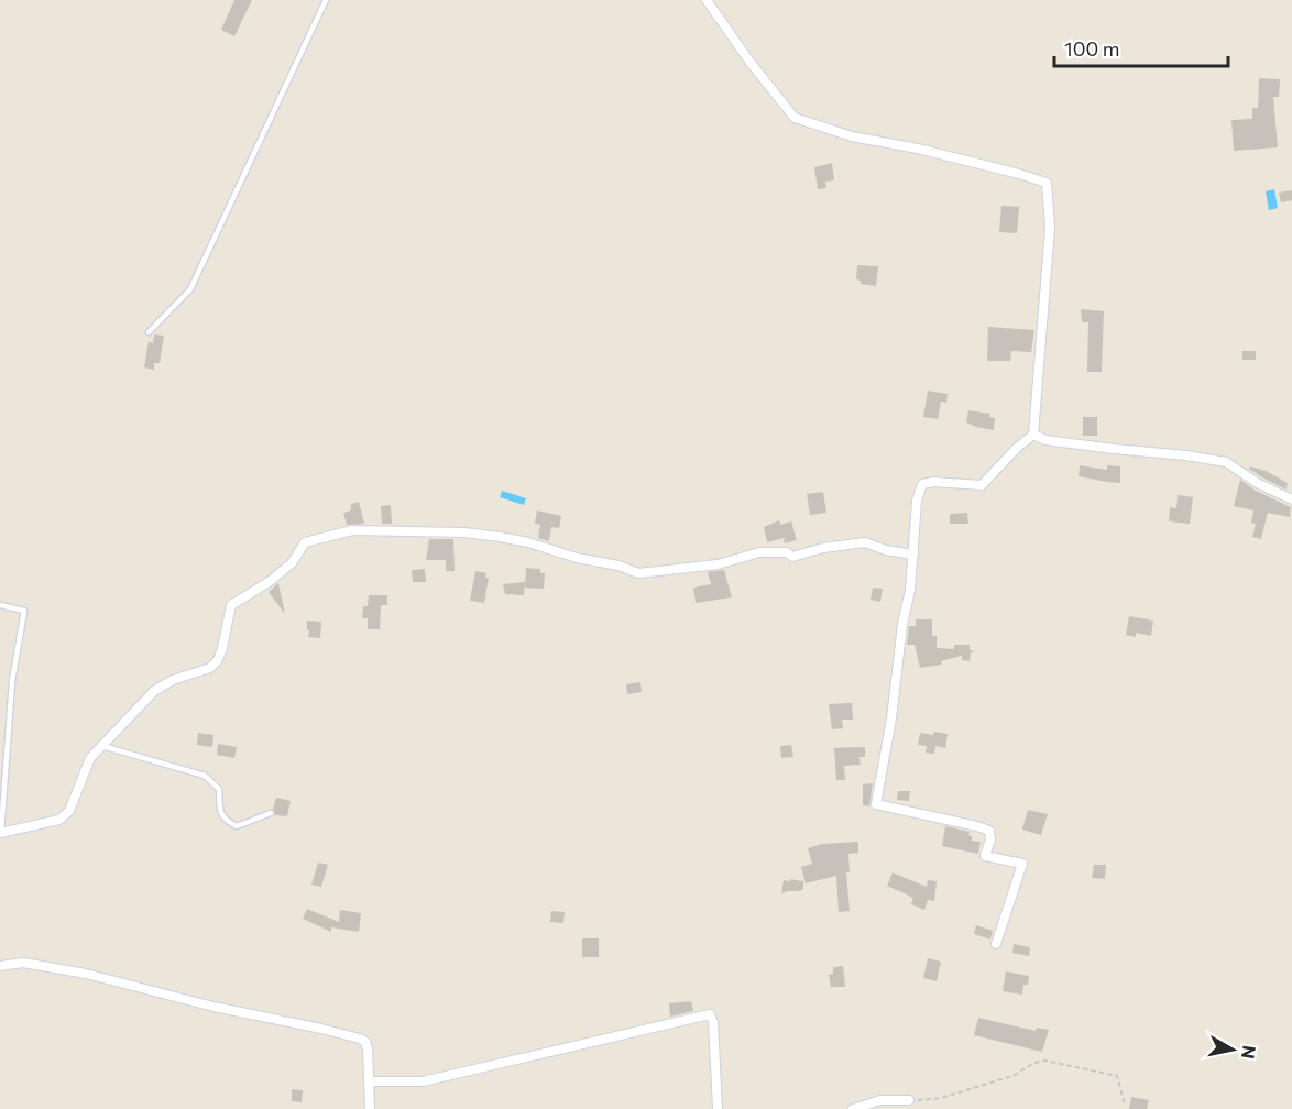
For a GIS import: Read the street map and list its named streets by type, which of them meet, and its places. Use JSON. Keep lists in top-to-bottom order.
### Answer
{
  "scale_bar": "100 m",
  "north": "right"
}
